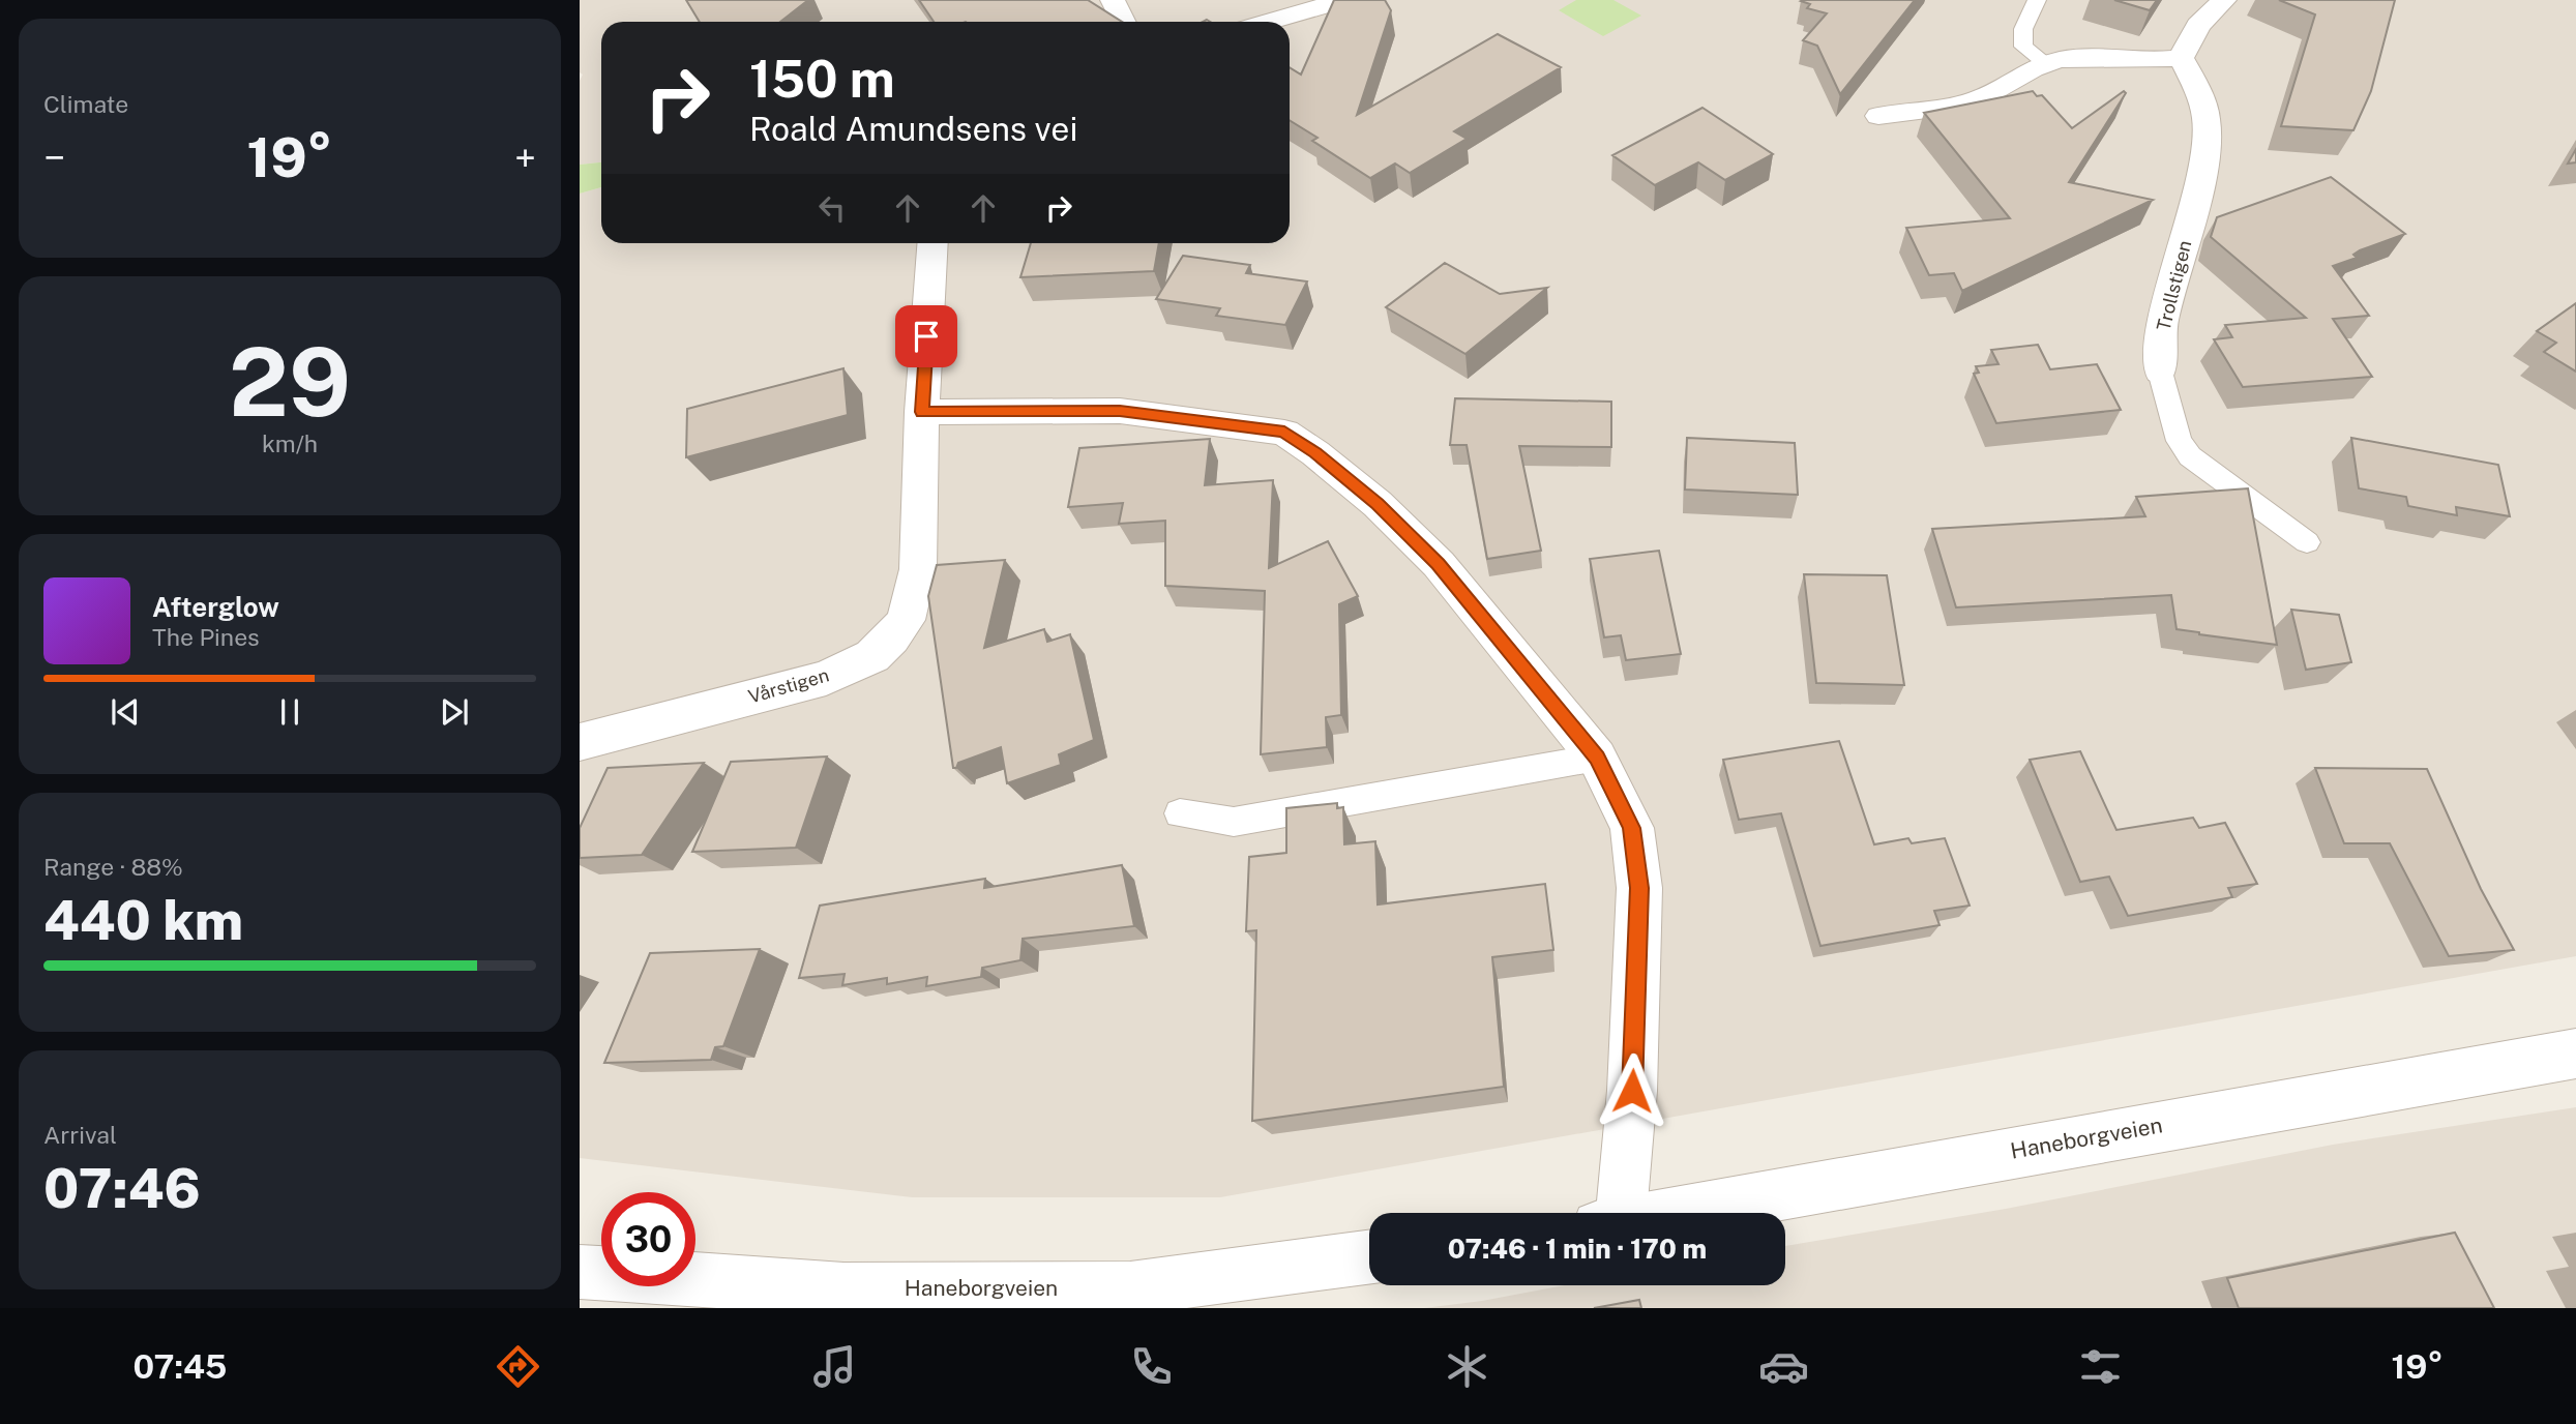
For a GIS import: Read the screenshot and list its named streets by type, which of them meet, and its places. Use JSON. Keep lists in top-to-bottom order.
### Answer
{
  "streets": {
    "street": ["Trollstigen", "Vårstigen", "Haneborgveien"]
  },
  "page": {
    "tile": [
      "Climate",
      ["29", "km/h"],
      ["Range · 88%", "440 km"],
      ["Arrival", "07:46"]
    ],
    "turn": ["150 m", "Roald Amundsens vei"],
    "heat": ["−", "19°", "+"],
    "song": ["Afterglow", "The Pines"],
    "limit": "30",
    "trip": "07:46 · 1 min · 170 m",
    "tabs": ["07:45", "19°"]
  }
}
